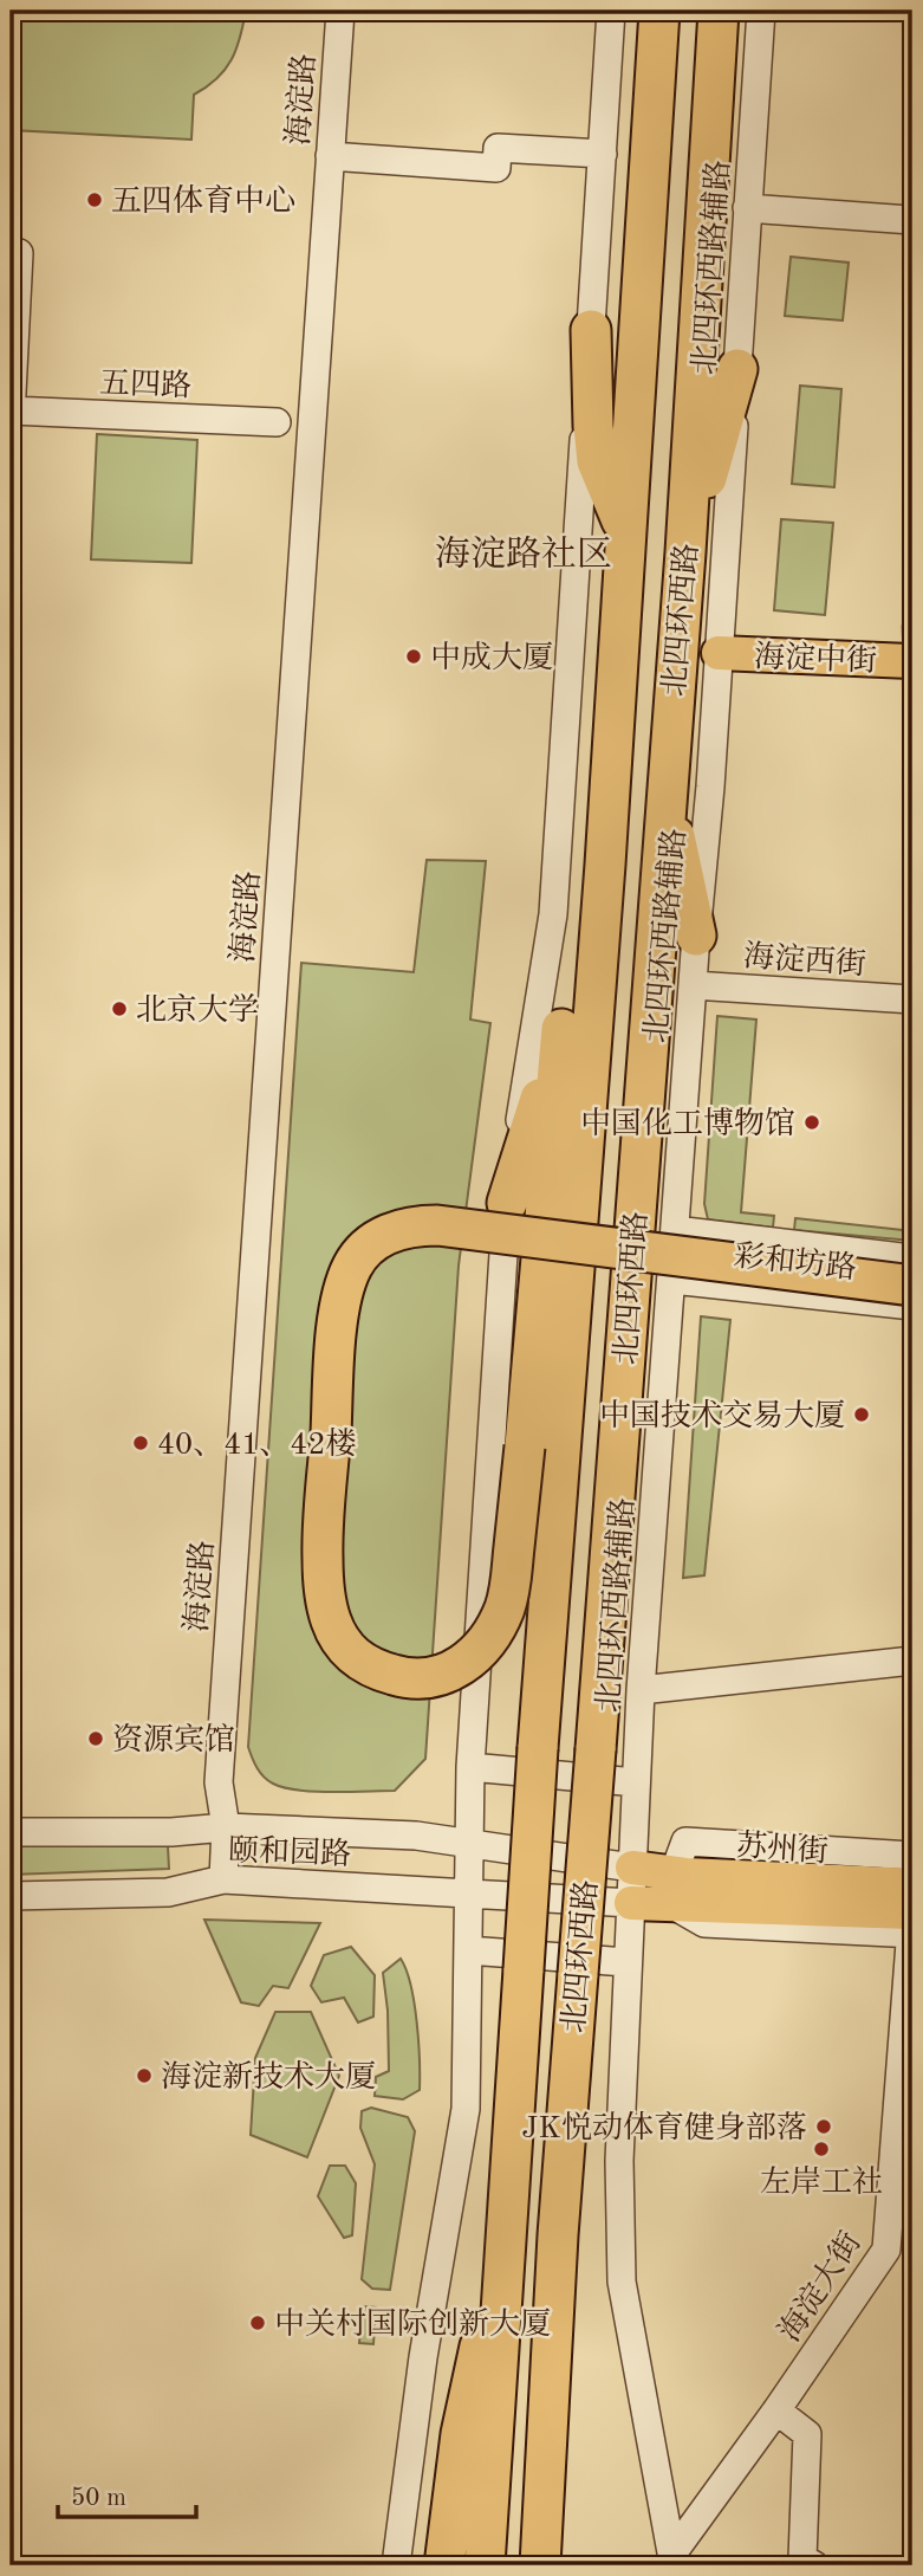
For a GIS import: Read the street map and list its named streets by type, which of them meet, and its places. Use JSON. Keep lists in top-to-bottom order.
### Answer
{
  "streets": {
    "highway": ["北四环西路"],
    "main road": ["海淀中街", "苏州街"],
    "street": [
      "海淀路",
      "北四环西路辅路",
      "五四路",
      "海淀西街",
      "彩和坊路",
      "颐和园路",
      "海淀大街"
    ]
  },
  "crossings": [
    ["海淀路", "颐和园路"],
    ["北四环西路辅路", "北四环西路"],
    ["北四环西路辅路", "海淀中街"],
    ["北四环西路辅路", "海淀西街"],
    ["北四环西路辅路", "彩和坊路"],
    ["北四环西路辅路", "苏州街"],
    ["北四环西路辅路", "颐和园路"],
    ["北四环西路", "苏州街"],
    ["北四环西路", "颐和园路"],
    ["北四环西路", "海淀大街"],
    ["苏州街", "颐和园路"],
    ["苏州街", "海淀大街"]
  ],
  "districts": ["海淀路社区"],
  "places": [
    "五四体育中心",
    "中成大厦",
    "北京大学",
    "中国化工博物馆",
    "中国技术交易大厦",
    "40、41、42楼",
    "资源宾馆",
    "海淀新技术大厦",
    "JK悦动体育健身部落",
    "左岸工社",
    "中关村国际创新大厦"
  ],
  "scale_bar": "50 m"
}
